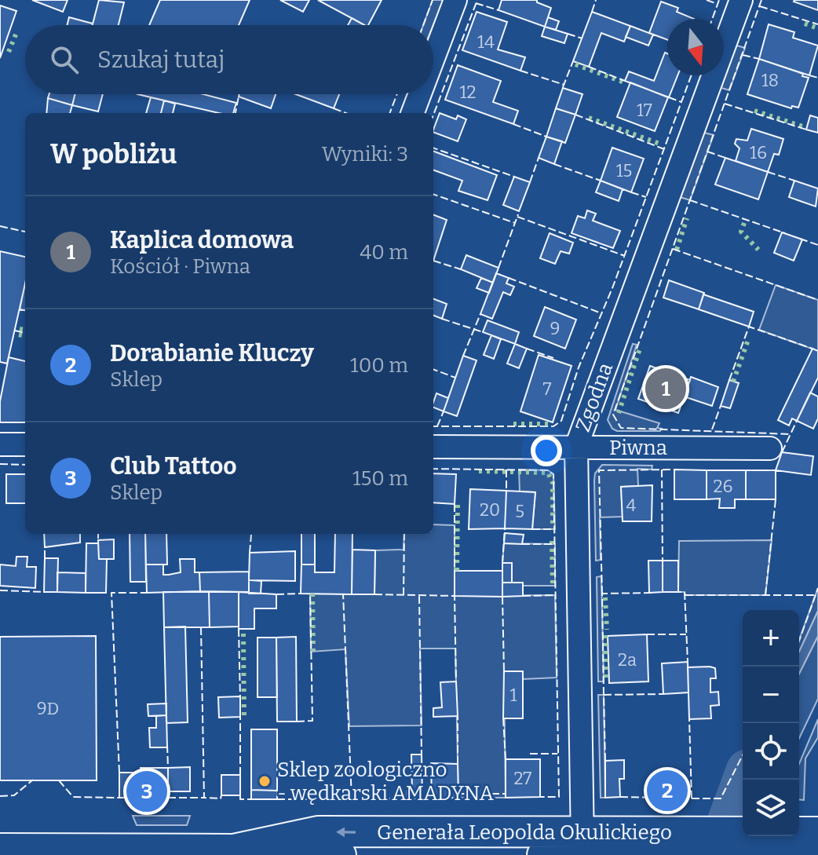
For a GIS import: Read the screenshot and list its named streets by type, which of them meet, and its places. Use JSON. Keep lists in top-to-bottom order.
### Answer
{
  "streets": {
    "main road": ["Generała Leopolda Okulickiego"],
    "street": ["Zgodna", "Piwna"]
  },
  "crossings": [
    ["Zgodna", "Piwna"],
    ["Zgodna", "Generała Leopolda Okulickiego"]
  ],
  "places": ["Sklep zoologiczno - wędkarski AMADYNA"],
  "house_numbers": [
    "14",
    "18",
    "12",
    "17",
    "16",
    "15",
    "9",
    "7",
    "26",
    "4",
    "20",
    "5",
    "2a",
    "1",
    "9D",
    "27"
  ],
  "north": "bottom",
  "page": {
    "search": "Szukaj tutaj",
    "heading": ["W pobliżu", "Wyniki: 3"],
    "list": [
      {
        "mark": "1",
        "name": "Kaplica domowa",
        "note": "Kościół · Piwna",
        "value": "40 m"
      },
      {
        "mark": "2",
        "name": "Dorabianie Kluczy",
        "note": "Sklep",
        "value": "100 m"
      },
      {
        "mark": "3",
        "name": "Club Tattoo",
        "note": "Sklep",
        "value": "150 m"
      }
    ],
    "pins": ["1", "2", "3"],
    "map_buttons": ["+", "−"]
  }
}
